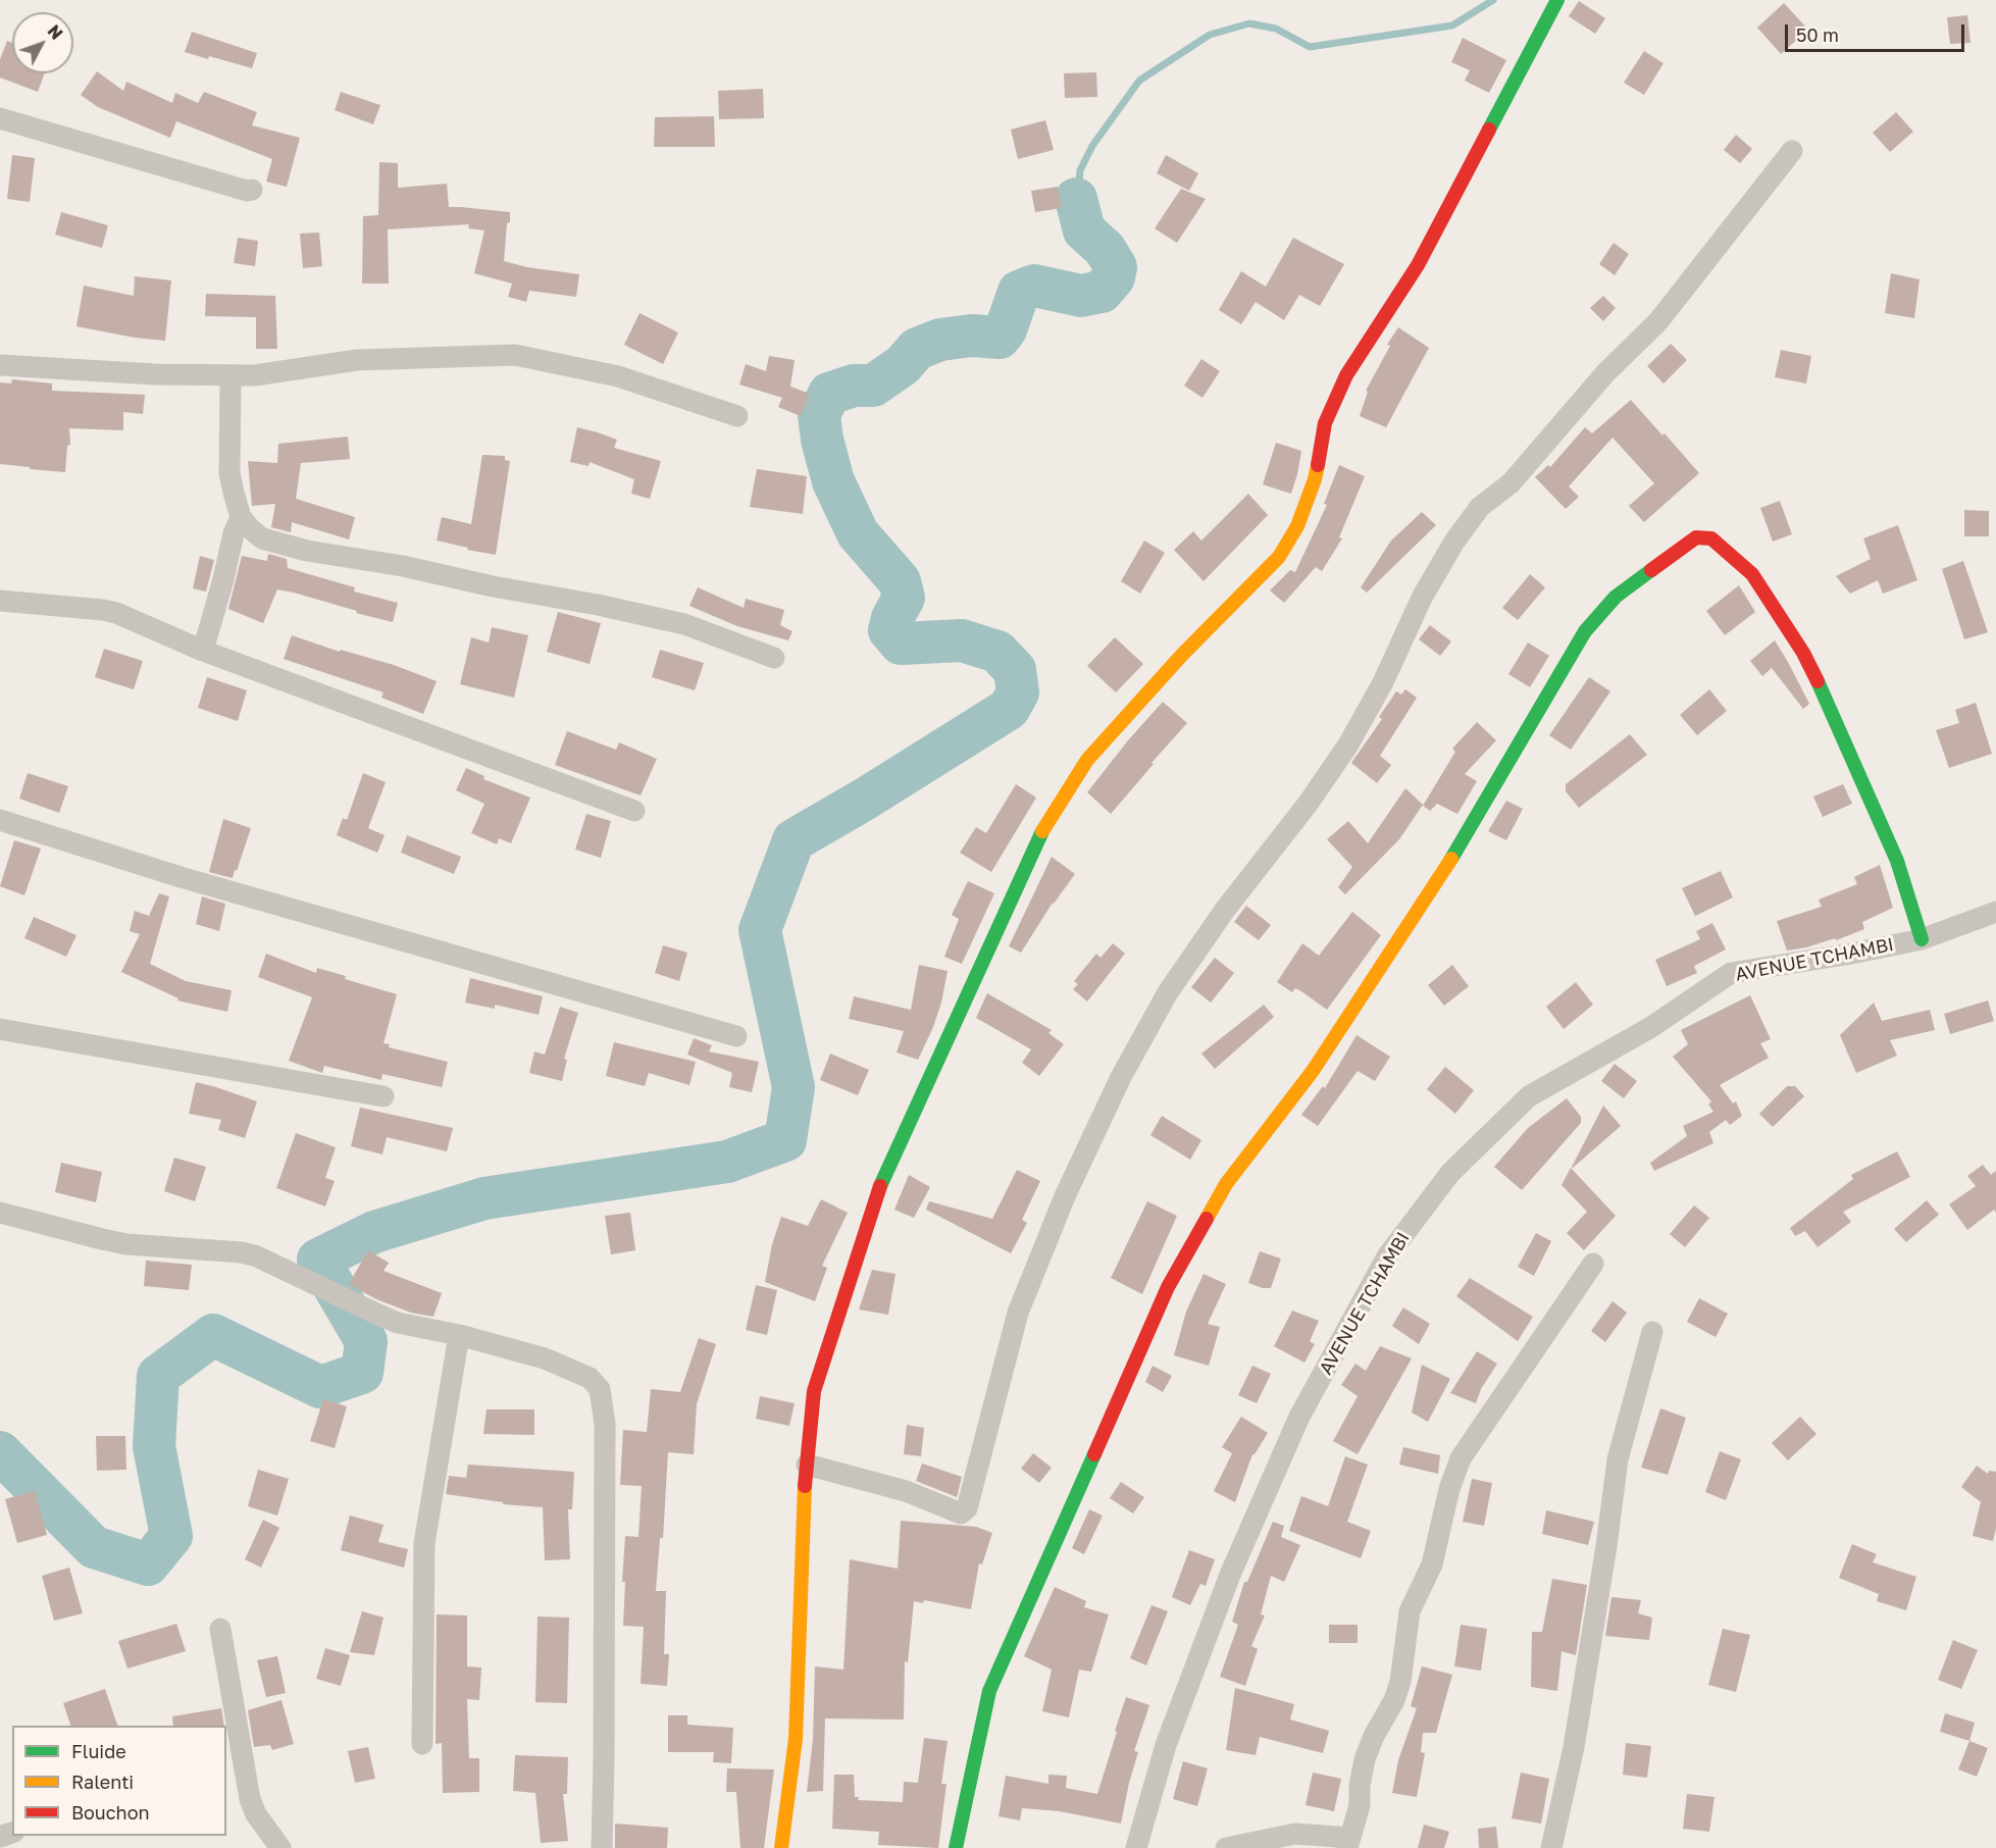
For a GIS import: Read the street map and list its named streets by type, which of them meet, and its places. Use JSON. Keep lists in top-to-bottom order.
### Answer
{
  "streets": {
    "street": ["AVENUE TCHAMBI"]
  },
  "legend": ["Fluide", "Ralenti", "Bouchon"],
  "scale_bar": "50 m",
  "north": "top right"
}
